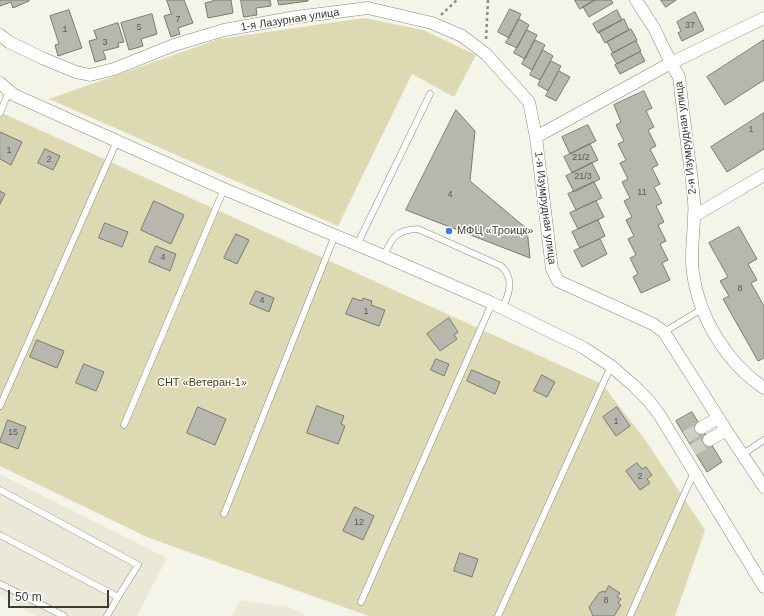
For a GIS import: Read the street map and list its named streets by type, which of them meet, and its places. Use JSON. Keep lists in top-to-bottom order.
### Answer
{
  "streets": {
    "street": ["1-я Лазурная улица", "2-я Изумрудная улица", "1-я Изумрудная улица"]
  },
  "crossings": [
    ["1-я Лазурная улица", "1-я Изумрудная улица"],
    ["2-я Изумрудная улица", "1-я Изумрудная улица"]
  ],
  "parks": ["СНТ «Ветеран-1»"],
  "places": ["МФЦ «Троицк»"],
  "house_numbers": [
    "7",
    "37",
    "5",
    "1",
    "3",
    "1",
    "1",
    "21/2",
    "2",
    "21/3",
    "11",
    "4",
    "4",
    "8",
    "4",
    "1",
    "1",
    "15",
    "2",
    "12",
    "8"
  ],
  "scale_bar": "50 m"
}
